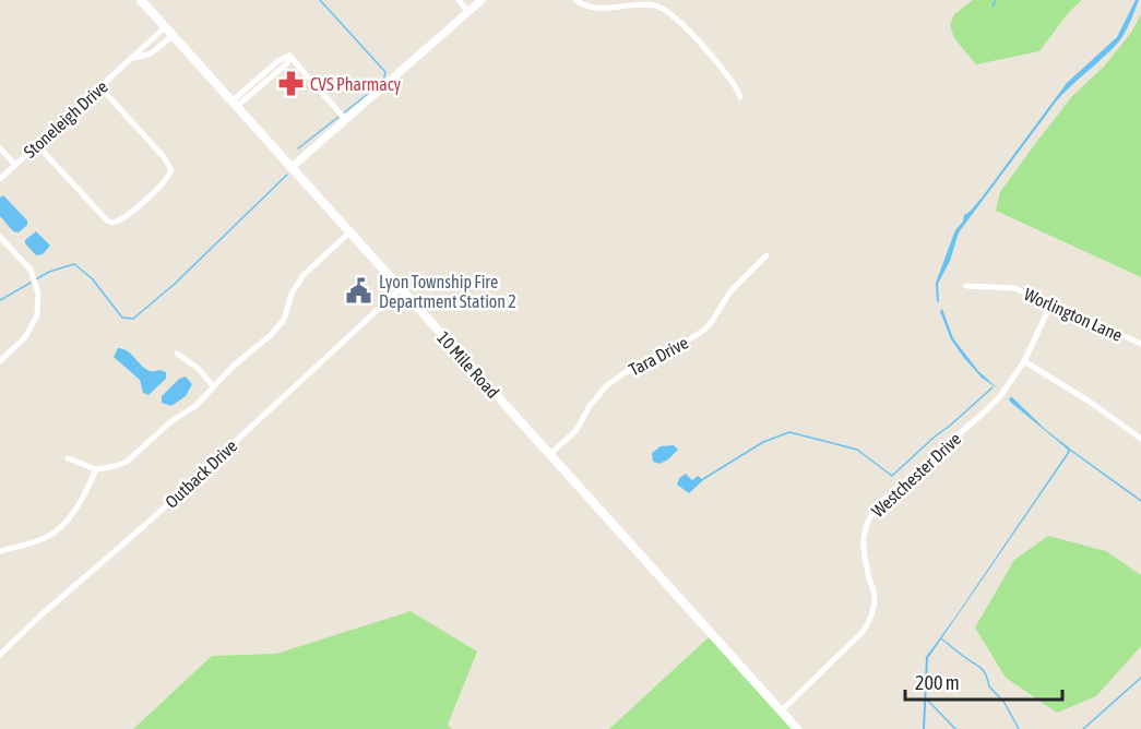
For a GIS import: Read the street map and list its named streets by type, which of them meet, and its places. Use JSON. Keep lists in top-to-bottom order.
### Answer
{
  "streets": {
    "main road": ["10 Mile Road"],
    "street": [
      "Stoneleigh Drive",
      "Worlington Lane",
      "Tara Drive",
      "Outback Drive",
      "Westchester Drive"
    ]
  },
  "crossings": [
    ["Stoneleigh Drive", "10 Mile Road"],
    ["Worlington Lane", "Westchester Drive"],
    ["Tara Drive", "10 Mile Road"],
    ["10 Mile Road", "Outback Drive"],
    ["10 Mile Road", "Westchester Drive"]
  ],
  "places": {
    "pharmacy": ["CVS Pharmacy"],
    "public building": ["Lyon Township Fire Department Station 2"]
  },
  "scale_bar": "200 m"
}
